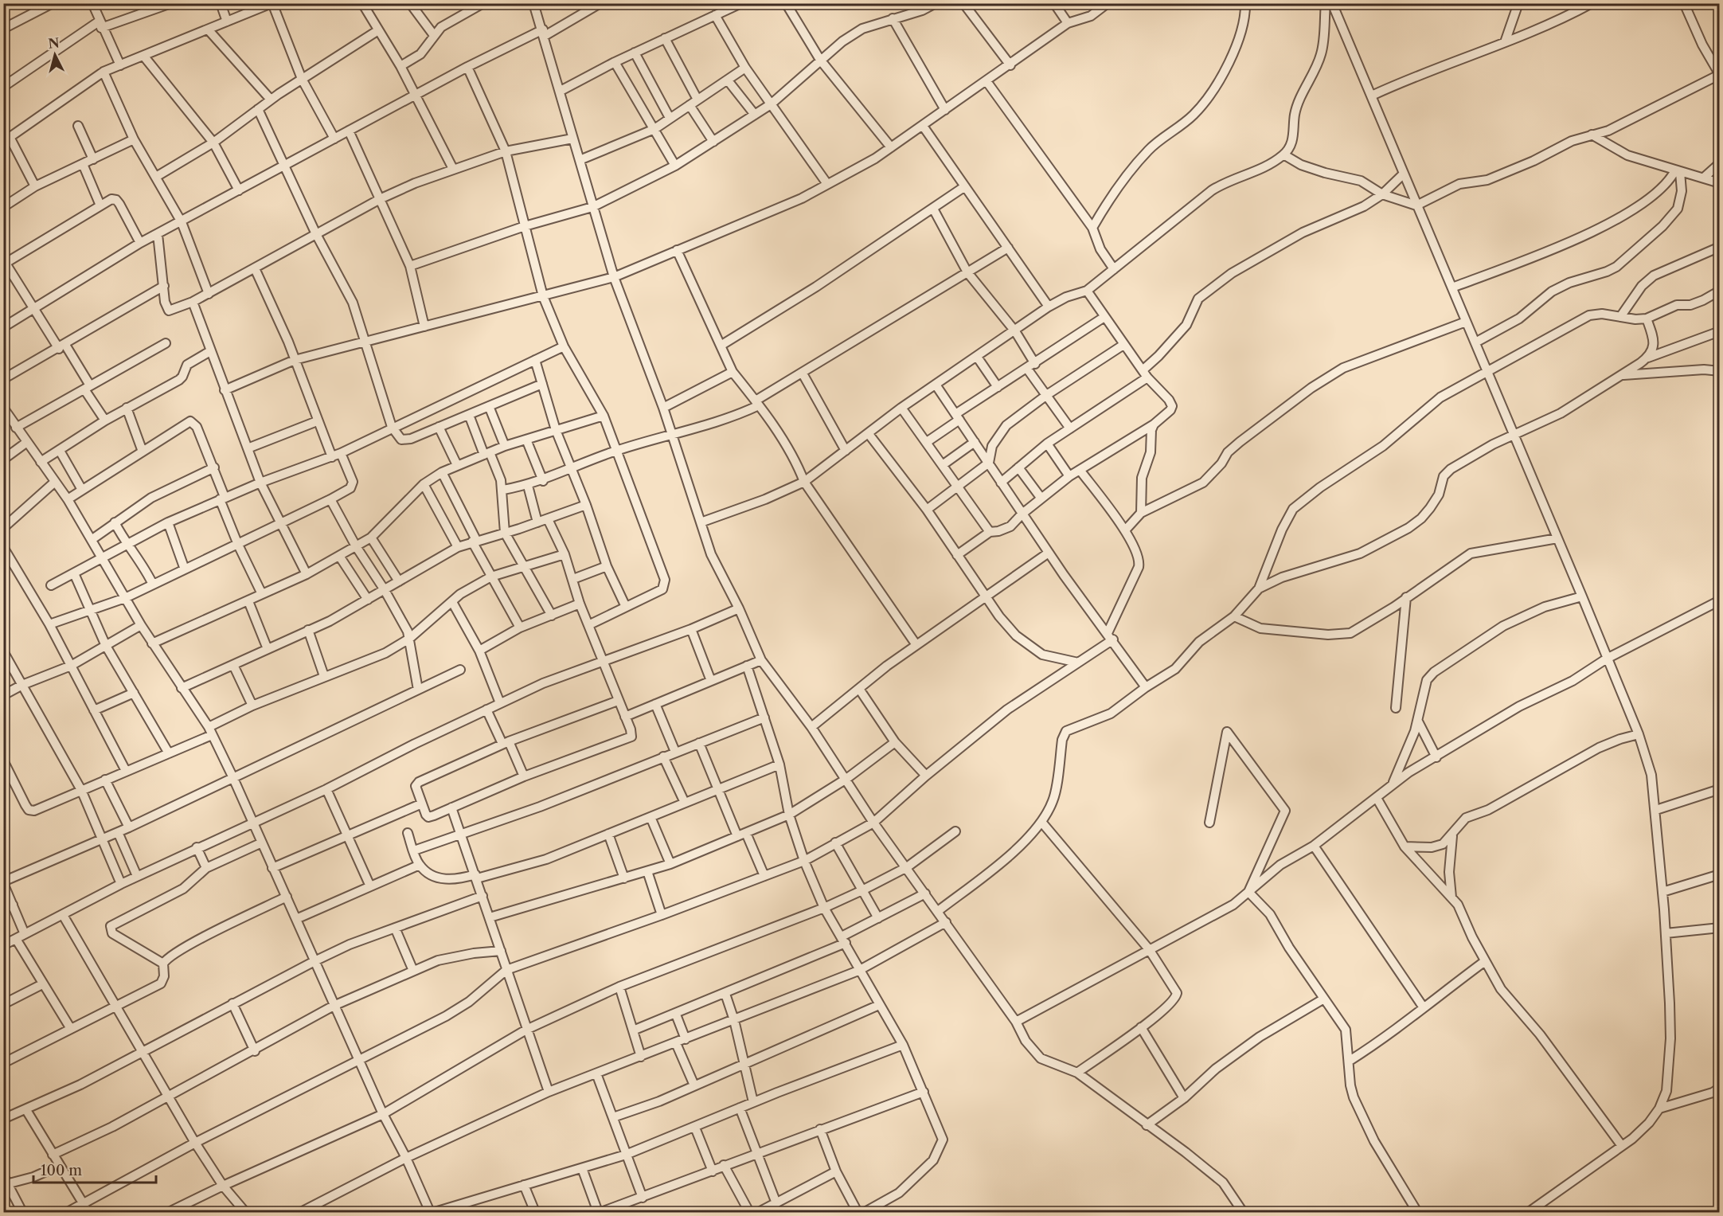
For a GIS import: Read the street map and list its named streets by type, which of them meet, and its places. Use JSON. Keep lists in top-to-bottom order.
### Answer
{
  "scale_bar": "100 m",
  "north": "top"
}
